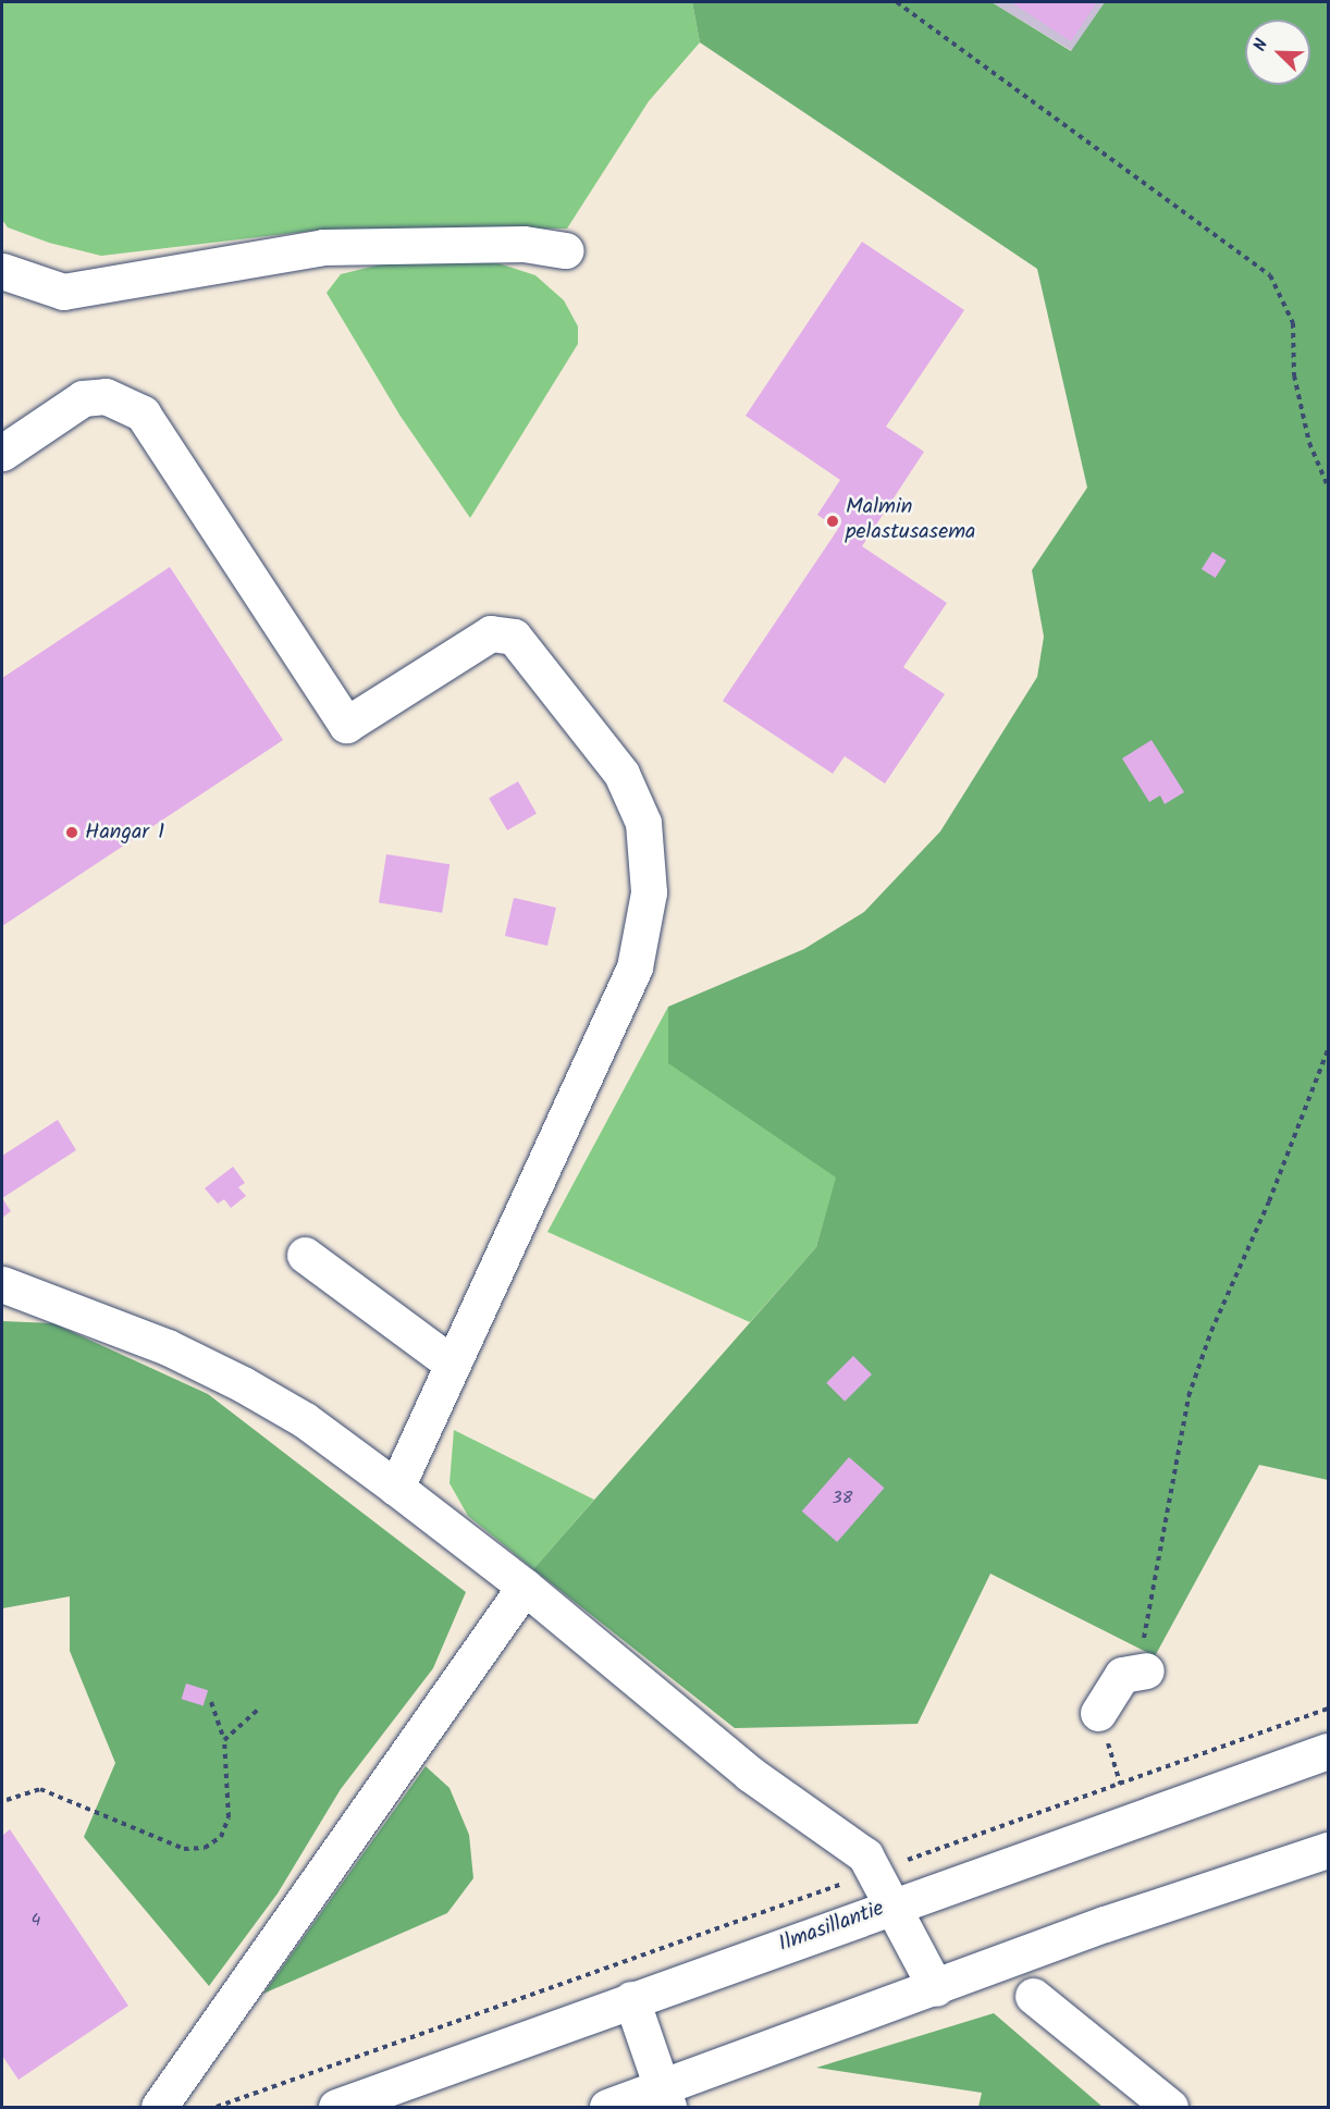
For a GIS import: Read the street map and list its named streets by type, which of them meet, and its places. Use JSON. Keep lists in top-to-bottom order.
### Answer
{
  "streets": {
    "main road": ["Ilmasillantie"]
  },
  "places": ["Malmin pelastusasema", "Hangar 1"],
  "house_numbers": ["38", "4"],
  "north": "top left"
}
